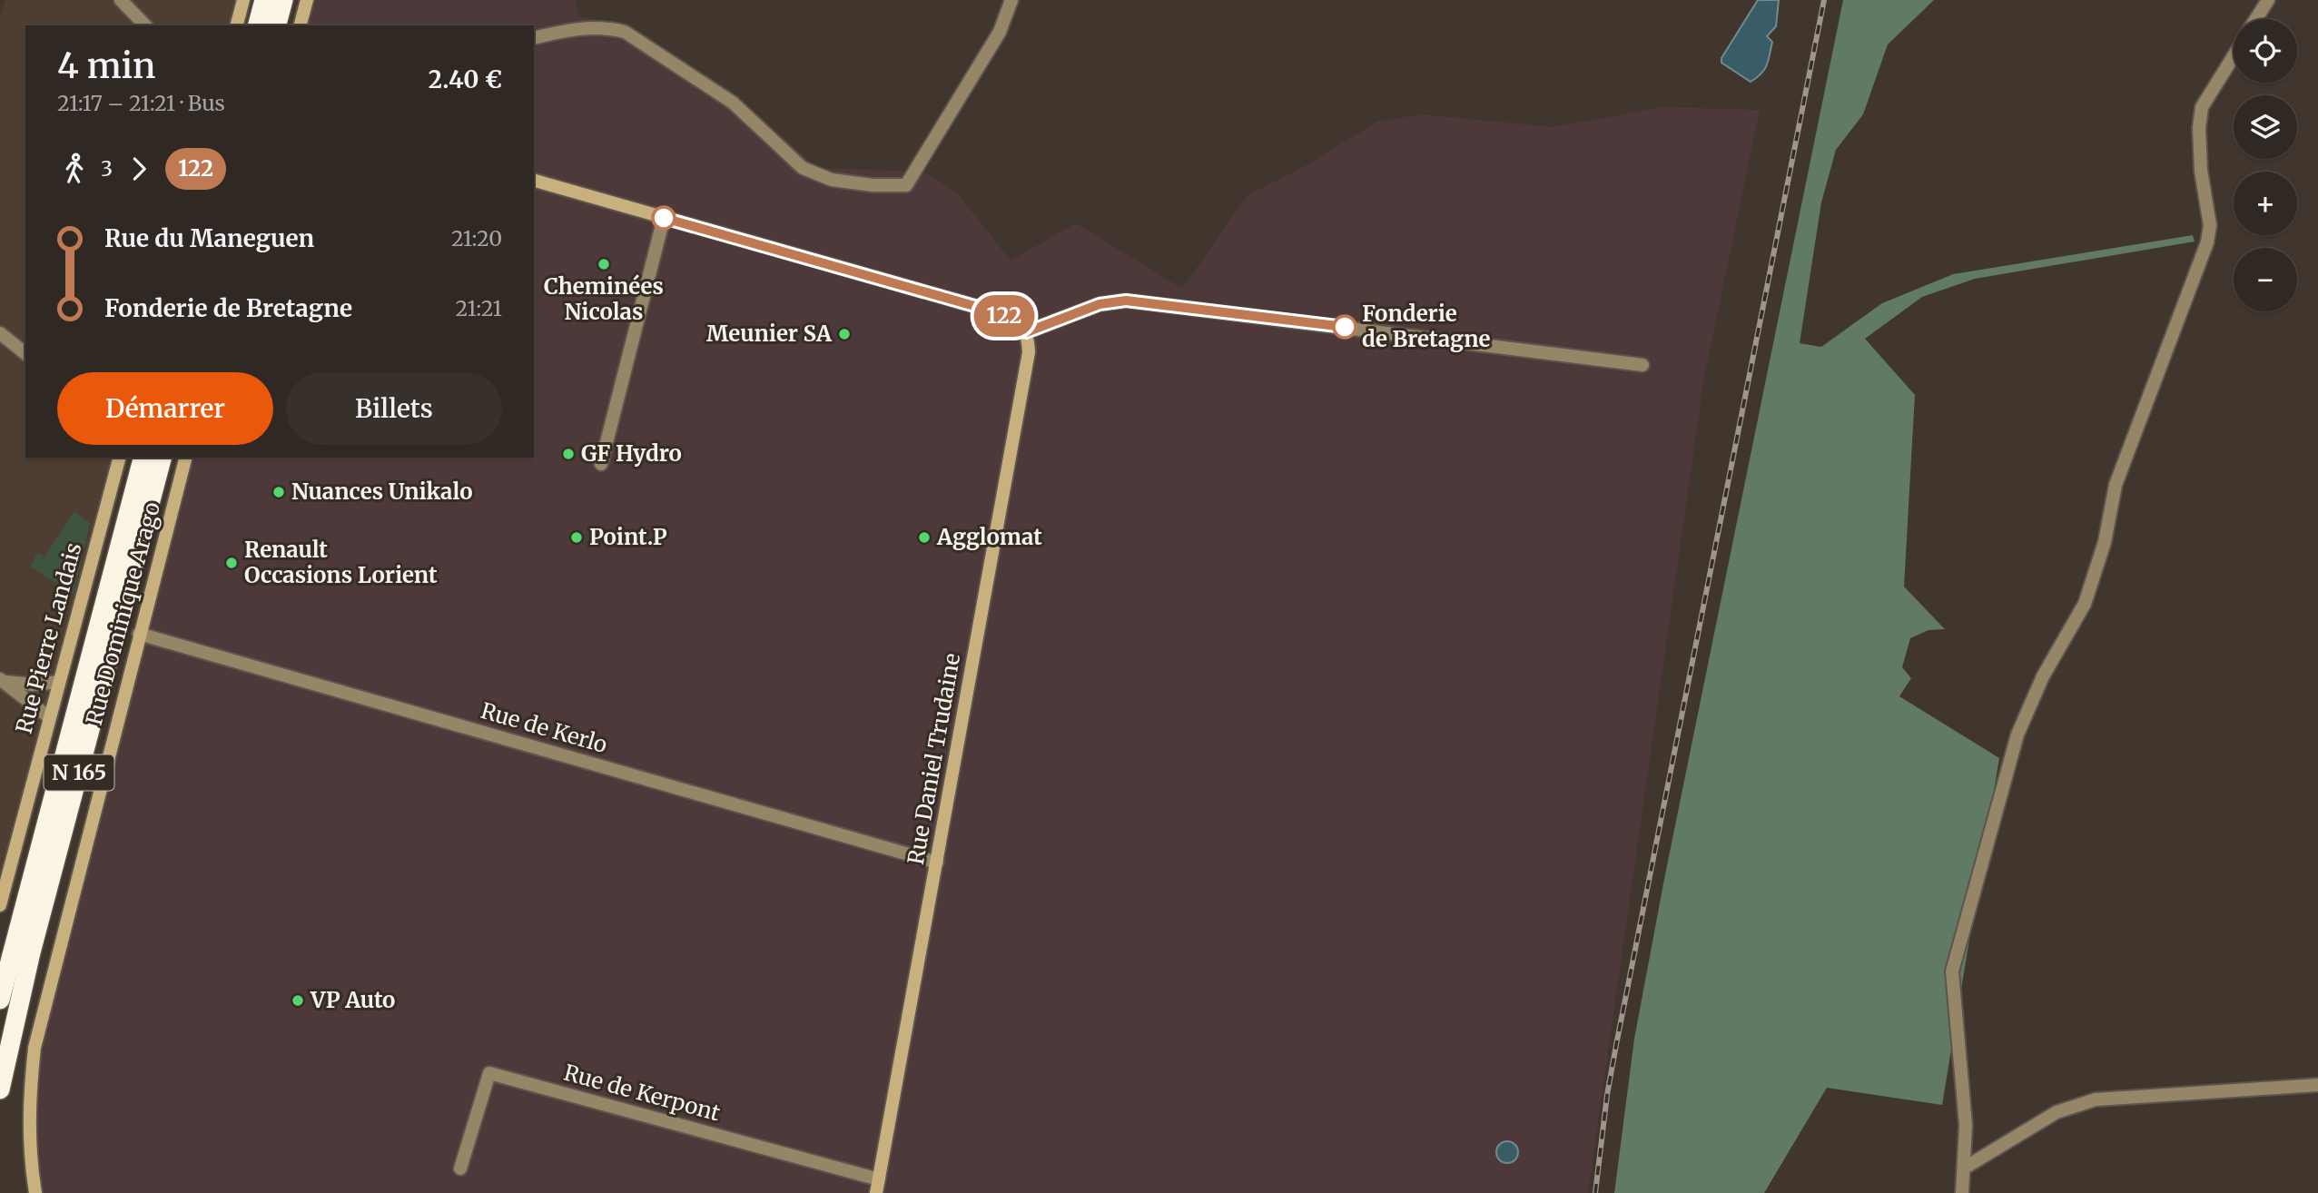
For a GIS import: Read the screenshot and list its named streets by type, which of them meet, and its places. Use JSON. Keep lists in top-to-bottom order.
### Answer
{
  "streets": {
    "highway": ["N 165"],
    "street": [
      "Rue Dominique Arago",
      "Rue Pierre Landais",
      "Rue de Kerlo",
      "Rue Daniel Trudaine",
      "Rue de Kerpont"
    ]
  },
  "crossings": [
    ["Rue Dominique Arago", "Rue de Kerlo"],
    ["Rue de Kerlo", "Rue Daniel Trudaine"],
    ["Rue Daniel Trudaine", "Rue de Kerpont"]
  ],
  "places": [
    "Cheminées Nicolas",
    "Fonderie de Bretagne",
    "Meunier SA",
    "GF Hydro",
    "Nuances Unikalo",
    "Point.P",
    "Agglomat",
    "Renault Occasions Lorient",
    "VP Auto"
  ],
  "lines": ["bus line 122"],
  "page": {
    "on_map": "122",
    "map_buttons": ["+", "−"],
    "heading": ["4 min", "21:17 – 21:21 · Bus", "2.40 €"],
    "legs": ["3", "122"],
    "list": [
      {
        "name": "Rue du Maneguen",
        "value": "21:20"
      },
      {
        "name": "Fonderie de Bretagne",
        "value": "21:21"
      }
    ],
    "buttons": ["Démarrer", "Billets"]
  }
}
